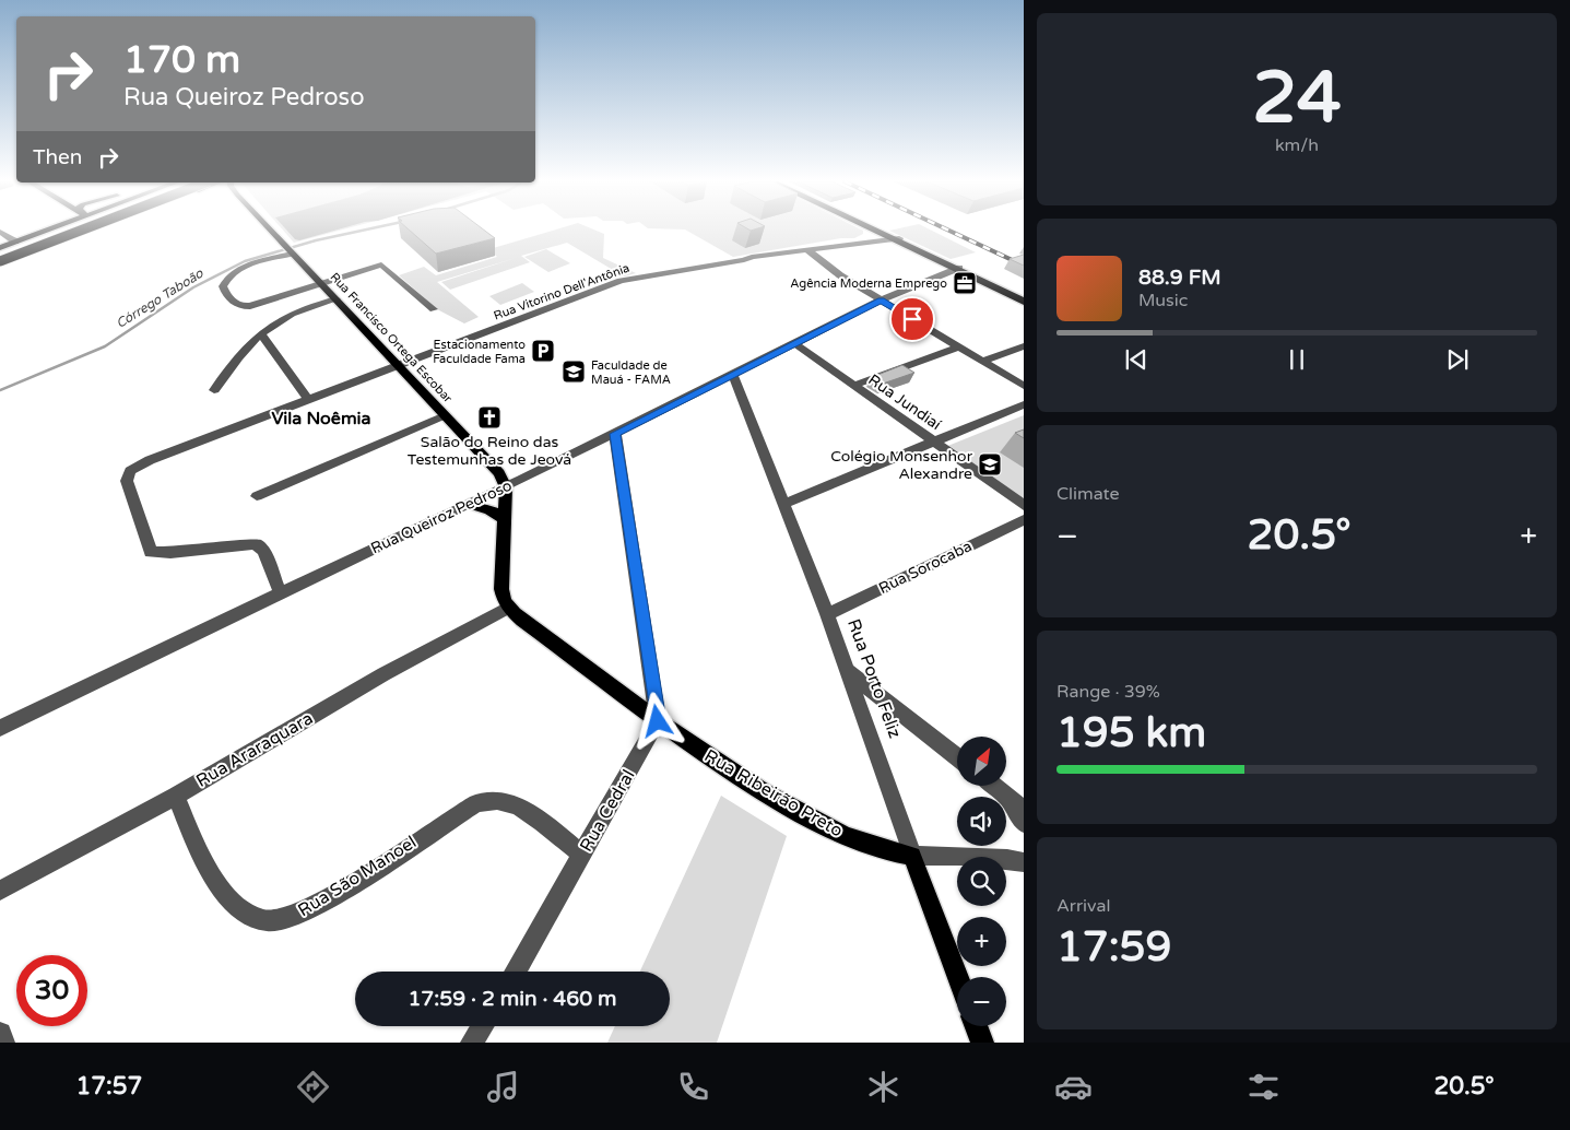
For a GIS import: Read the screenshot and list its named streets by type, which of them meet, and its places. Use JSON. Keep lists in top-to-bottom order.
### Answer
{
  "streets": {
    "main road": ["Rua Francisco Ortega Escobar", "Rua Porto Feliz", "Rua Ribeirão Preto"],
    "street": [
      "Rua Vitorino Dell'Antônia",
      "Rua Jundiaí",
      "Rua Queiroz Pedroso",
      "Rua Sorocaba",
      "Rua Araraquara",
      "Rua Cedral",
      "Rua São Manoel"
    ]
  },
  "crossings": [
    ["Rua Vitorino Dell'Antônia", "Rua Francisco Ortega Escobar"],
    ["Rua Vitorino Dell'Antônia", "Rua Queiroz Pedroso"],
    ["Rua Francisco Ortega Escobar", "Rua Queiroz Pedroso"],
    ["Rua Jundiaí", "Rua Queiroz Pedroso"],
    ["Rua Queiroz Pedroso", "Rua Porto Feliz"],
    ["Rua Sorocaba", "Rua Porto Feliz"],
    ["Rua Porto Feliz", "Rua Ribeirão Preto"],
    ["Rua Araraquara", "Rua Ribeirão Preto"],
    ["Rua Araraquara", "Rua São Manoel"],
    ["Rua Ribeirão Preto", "Rua Cedral"],
    ["Rua Cedral", "Rua São Manoel"]
  ],
  "districts": ["Vila Noêmia"],
  "water": ["Córrego Taboão"],
  "places": {
    "office": ["Agência Moderna Emprego"],
    "parking": ["Estacionamento Faculdade Fama"],
    "school or university": ["Faculdade de Mauá - FAMA", "Colégio Monsenhor Alexandre"],
    "church": ["Salão do Reino das Testemunhas de Jeová"]
  },
  "north": "top right",
  "page": {
    "tile": [
      ["24", "km/h"],
      "Climate",
      ["Range · 39%", "195 km"],
      ["Arrival", "17:59"]
    ],
    "turn": ["170 m", "Rua Queiroz Pedroso"],
    "then": "Then",
    "song": ["88.9 FM", "Music"],
    "heat": ["−", "20.5°", "+"],
    "map_buttons": ["+", "−"],
    "limit": "30",
    "trip": "17:59 · 2 min · 460 m",
    "tabs": ["17:57", "20.5°"]
  }
}
